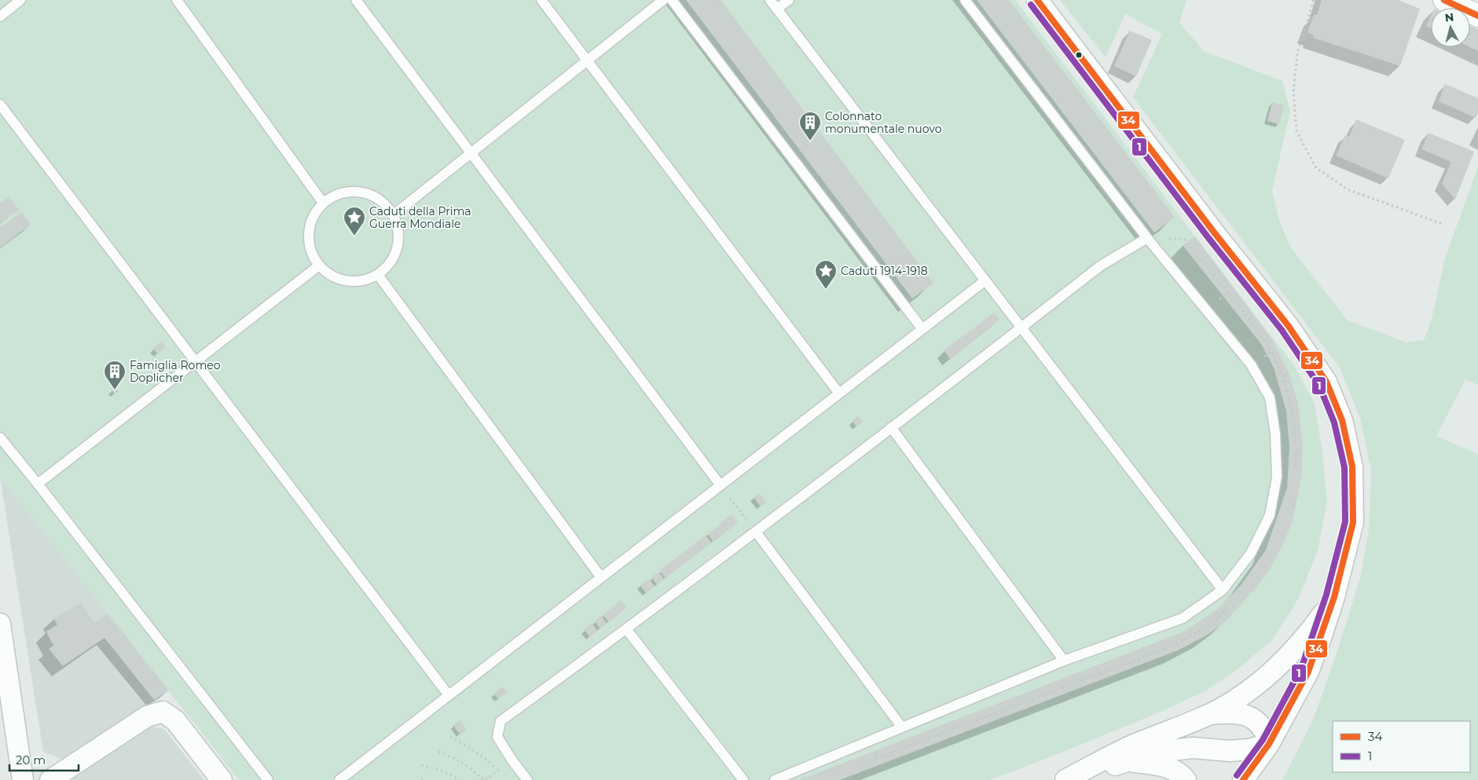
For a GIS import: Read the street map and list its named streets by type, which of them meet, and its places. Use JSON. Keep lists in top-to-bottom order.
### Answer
{
  "places": {
    "building": ["Colonnato monumentale nuovo", "Famiglia Romeo Doplicher"],
    "place": ["Caduti della Prima Guerra Mondiale", "Caduti 1914-1918"]
  },
  "lines": ["transit line 34", "transit line 1"],
  "legend": ["34", "1"],
  "scale_bar": "20 m",
  "north": "top"
}
